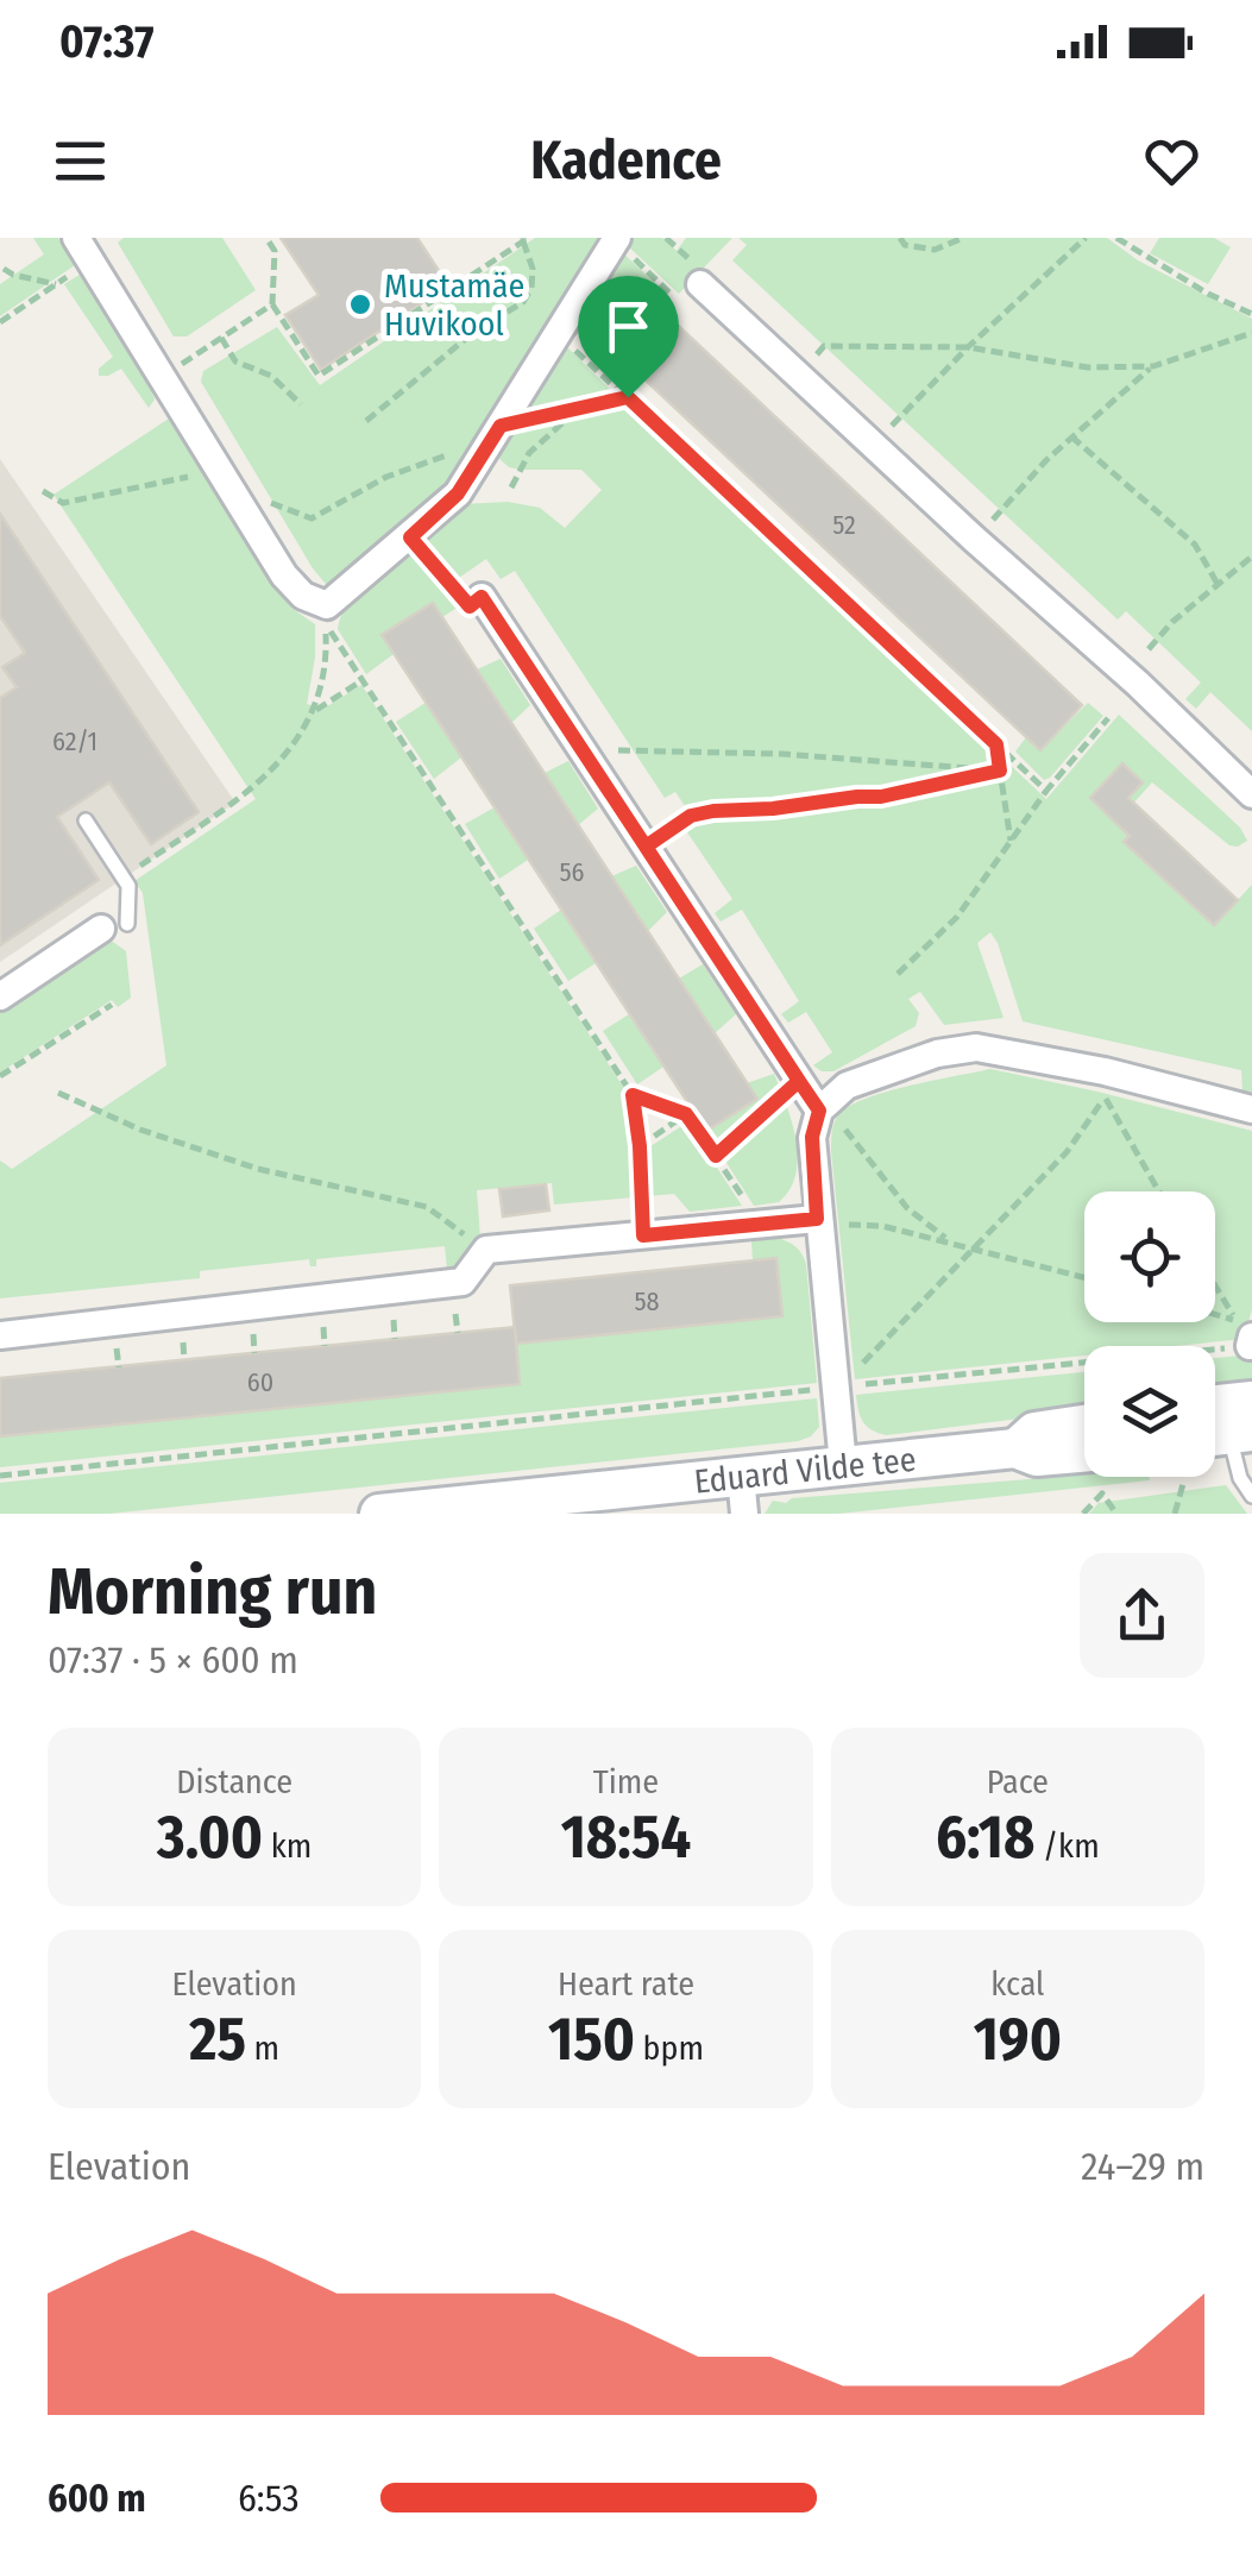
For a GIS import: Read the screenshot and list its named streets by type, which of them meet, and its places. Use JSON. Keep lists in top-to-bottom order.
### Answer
{
  "streets": {
    "street": ["Eduard Vilde tee"]
  },
  "places": ["Mustamäe Huvikool"],
  "house_numbers": [
    "52",
    "62/1",
    "56",
    "58",
    "60"
  ],
  "page": {
    "status": "07:37",
    "header": "Kadence",
    "heading": ["Morning run", "07:37 · 5 × 600 m"],
    "stats": [
      ["Distance", "3.00 km"],
      ["Time", "18:54"],
      ["Pace", "6:18 /km"],
      ["Elevation", "25 m"],
      ["Heart rate", "150 bpm"],
      ["kcal", "190"]
    ],
    "chart": ["Elevation", "24–29 m"],
    "list": [
      {
        "name": "600 m",
        "note": "6:53"
      }
    ]
  }
}
